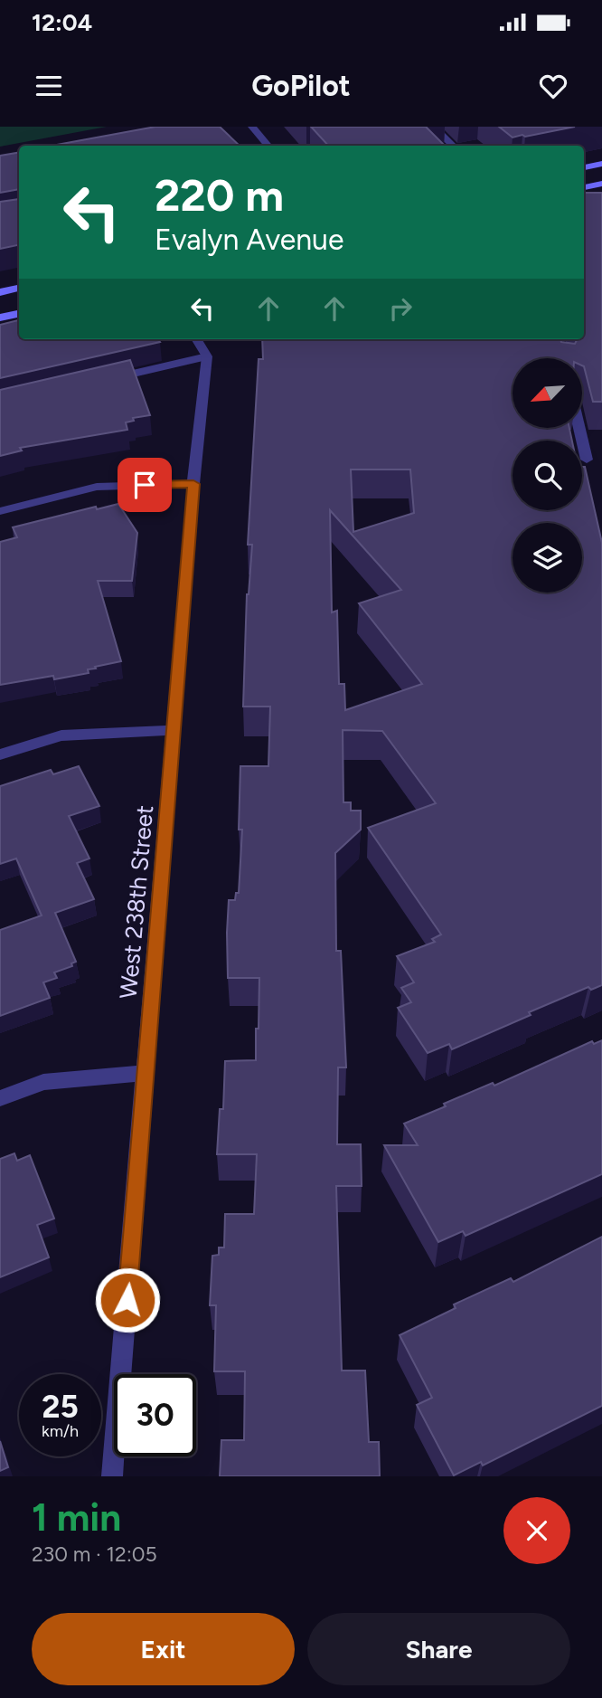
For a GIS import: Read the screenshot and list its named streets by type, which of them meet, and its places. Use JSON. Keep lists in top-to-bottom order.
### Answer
{
  "streets": {
    "street": ["West 238th Street"]
  },
  "north": "bottom left",
  "page": {
    "status": "12:04",
    "header": "GoPilot",
    "turn": ["220 m", "Evalyn Avenue"],
    "speed": "25 km/h",
    "limit": "30",
    "heading": ["1 min", "230 m · 12:05"],
    "buttons": ["Exit", "Share"]
  }
}
